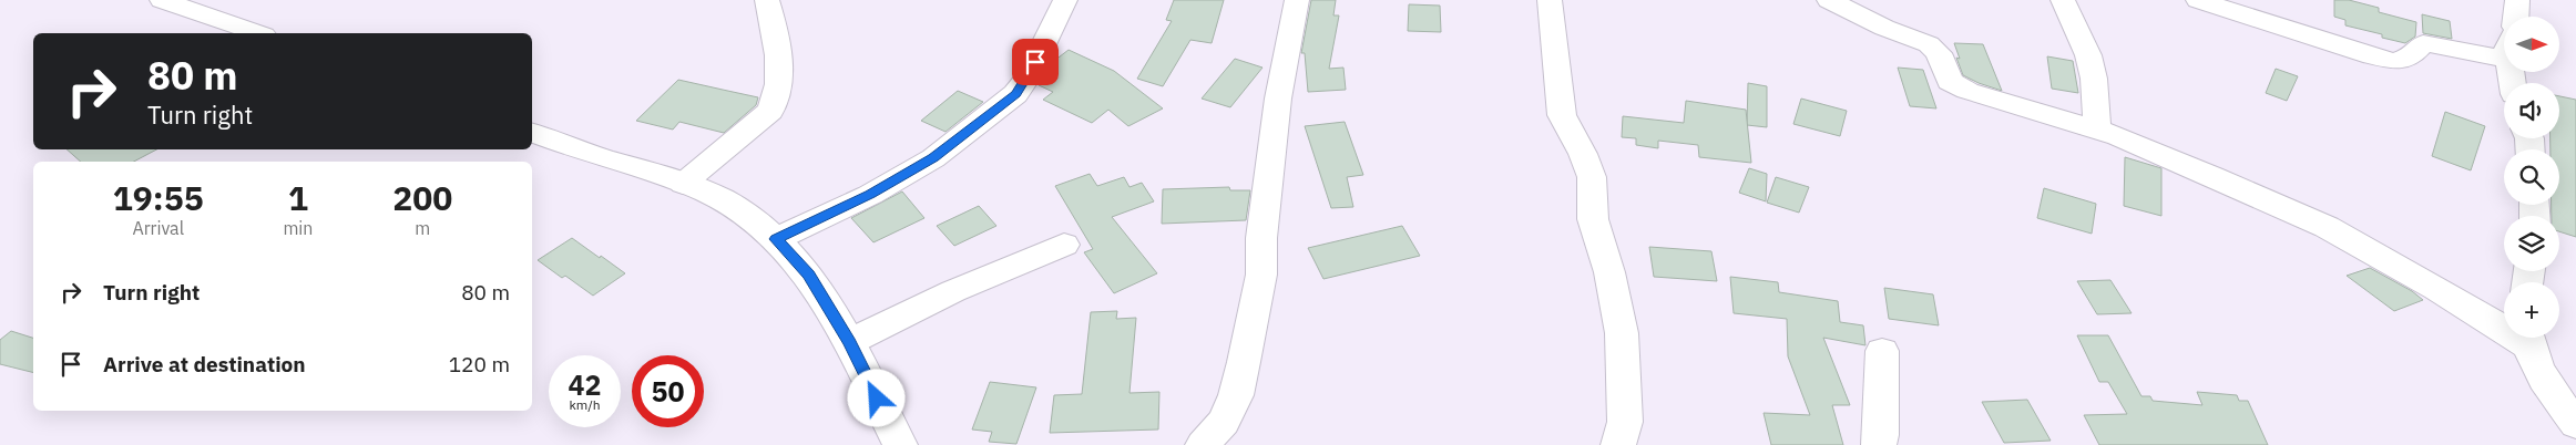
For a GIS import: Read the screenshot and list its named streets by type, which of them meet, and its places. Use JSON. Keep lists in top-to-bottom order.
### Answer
{
  "north": "right",
  "page": {
    "map_buttons": "+",
    "turn": ["80 m", "Turn right"],
    "eta": [
      "19:55",
      "Arrival",
      "1",
      "min",
      "200",
      "m"
    ],
    "list": [
      {
        "name": "Turn right",
        "value": "80 m"
      },
      {
        "name": "Arrive at destination",
        "value": "120 m"
      }
    ],
    "speed": "42 km/h",
    "limit": "50"
  }
}
